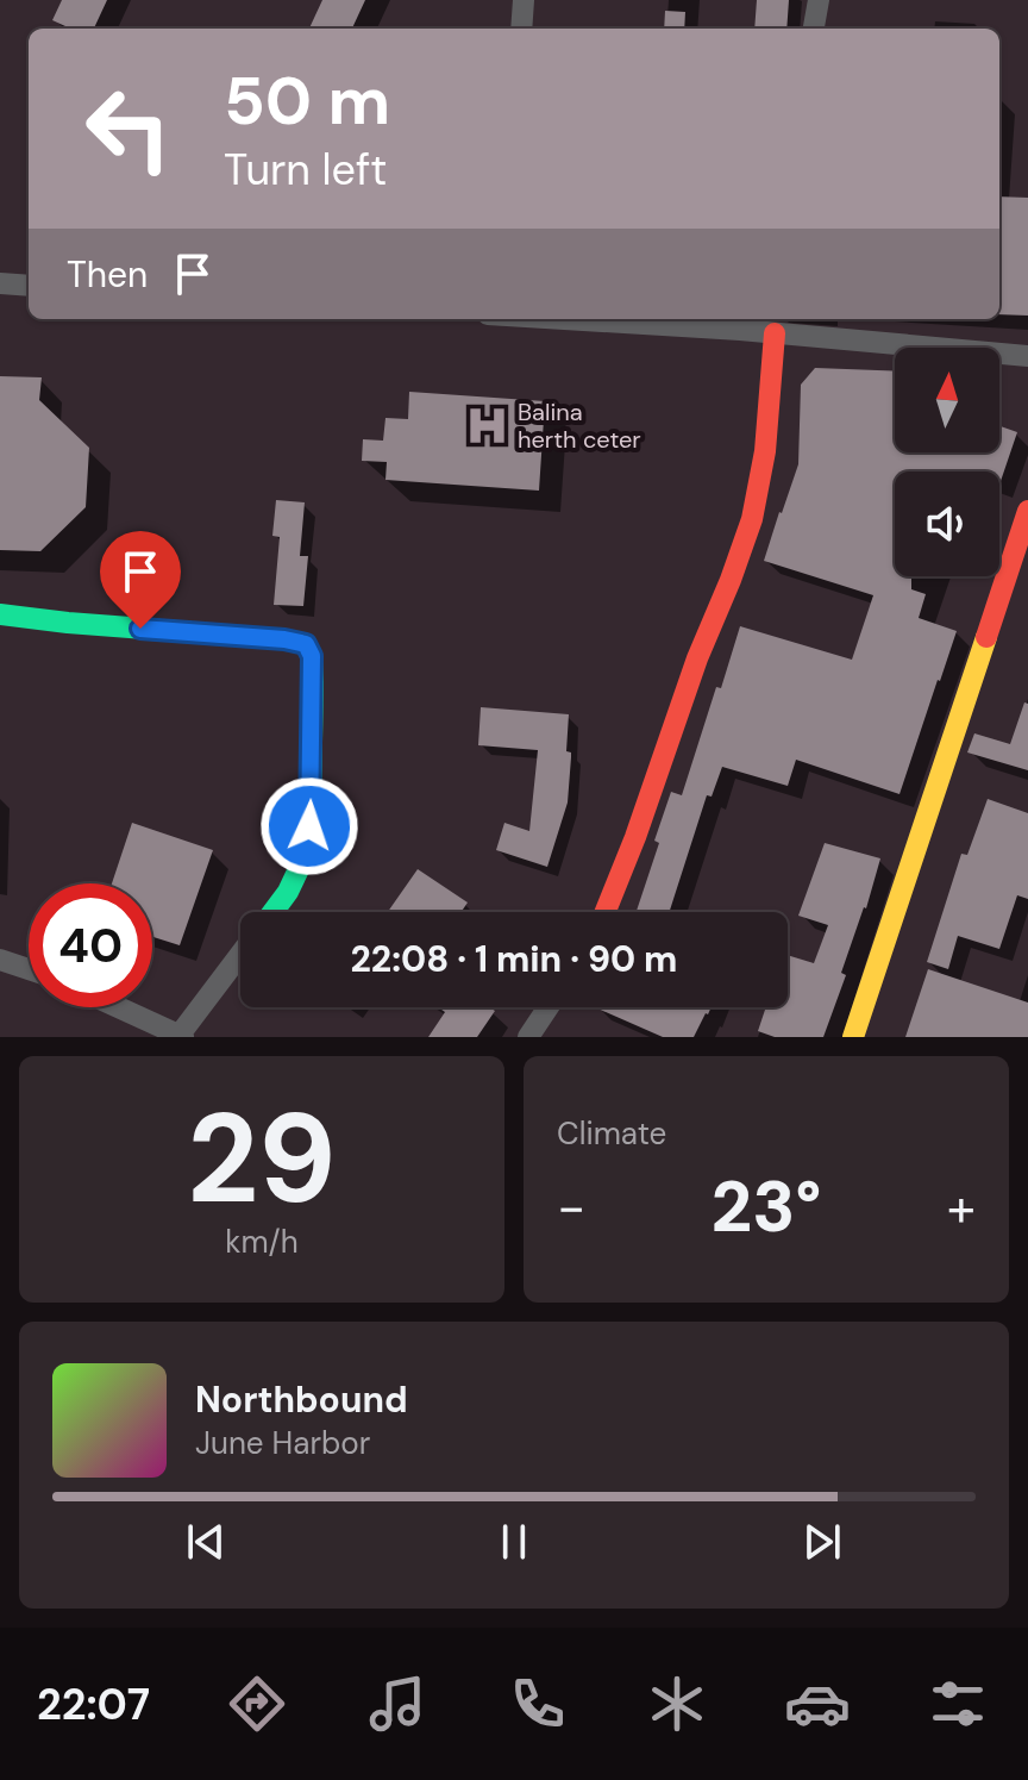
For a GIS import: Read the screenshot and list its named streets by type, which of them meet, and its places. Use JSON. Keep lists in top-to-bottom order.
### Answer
{
  "places": {
    "hospital": ["Balina herth ceter"]
  },
  "north": "top",
  "page": {
    "turn": ["50 m", "Turn left"],
    "then": "Then",
    "limit": "40",
    "trip": "22:08 · 1 min · 90 m",
    "tile": [
      ["29", "km/h"],
      "Climate"
    ],
    "heat": ["−", "23°", "+"],
    "song": ["Northbound", "June Harbor"],
    "tabs": "22:07"
  }
}
